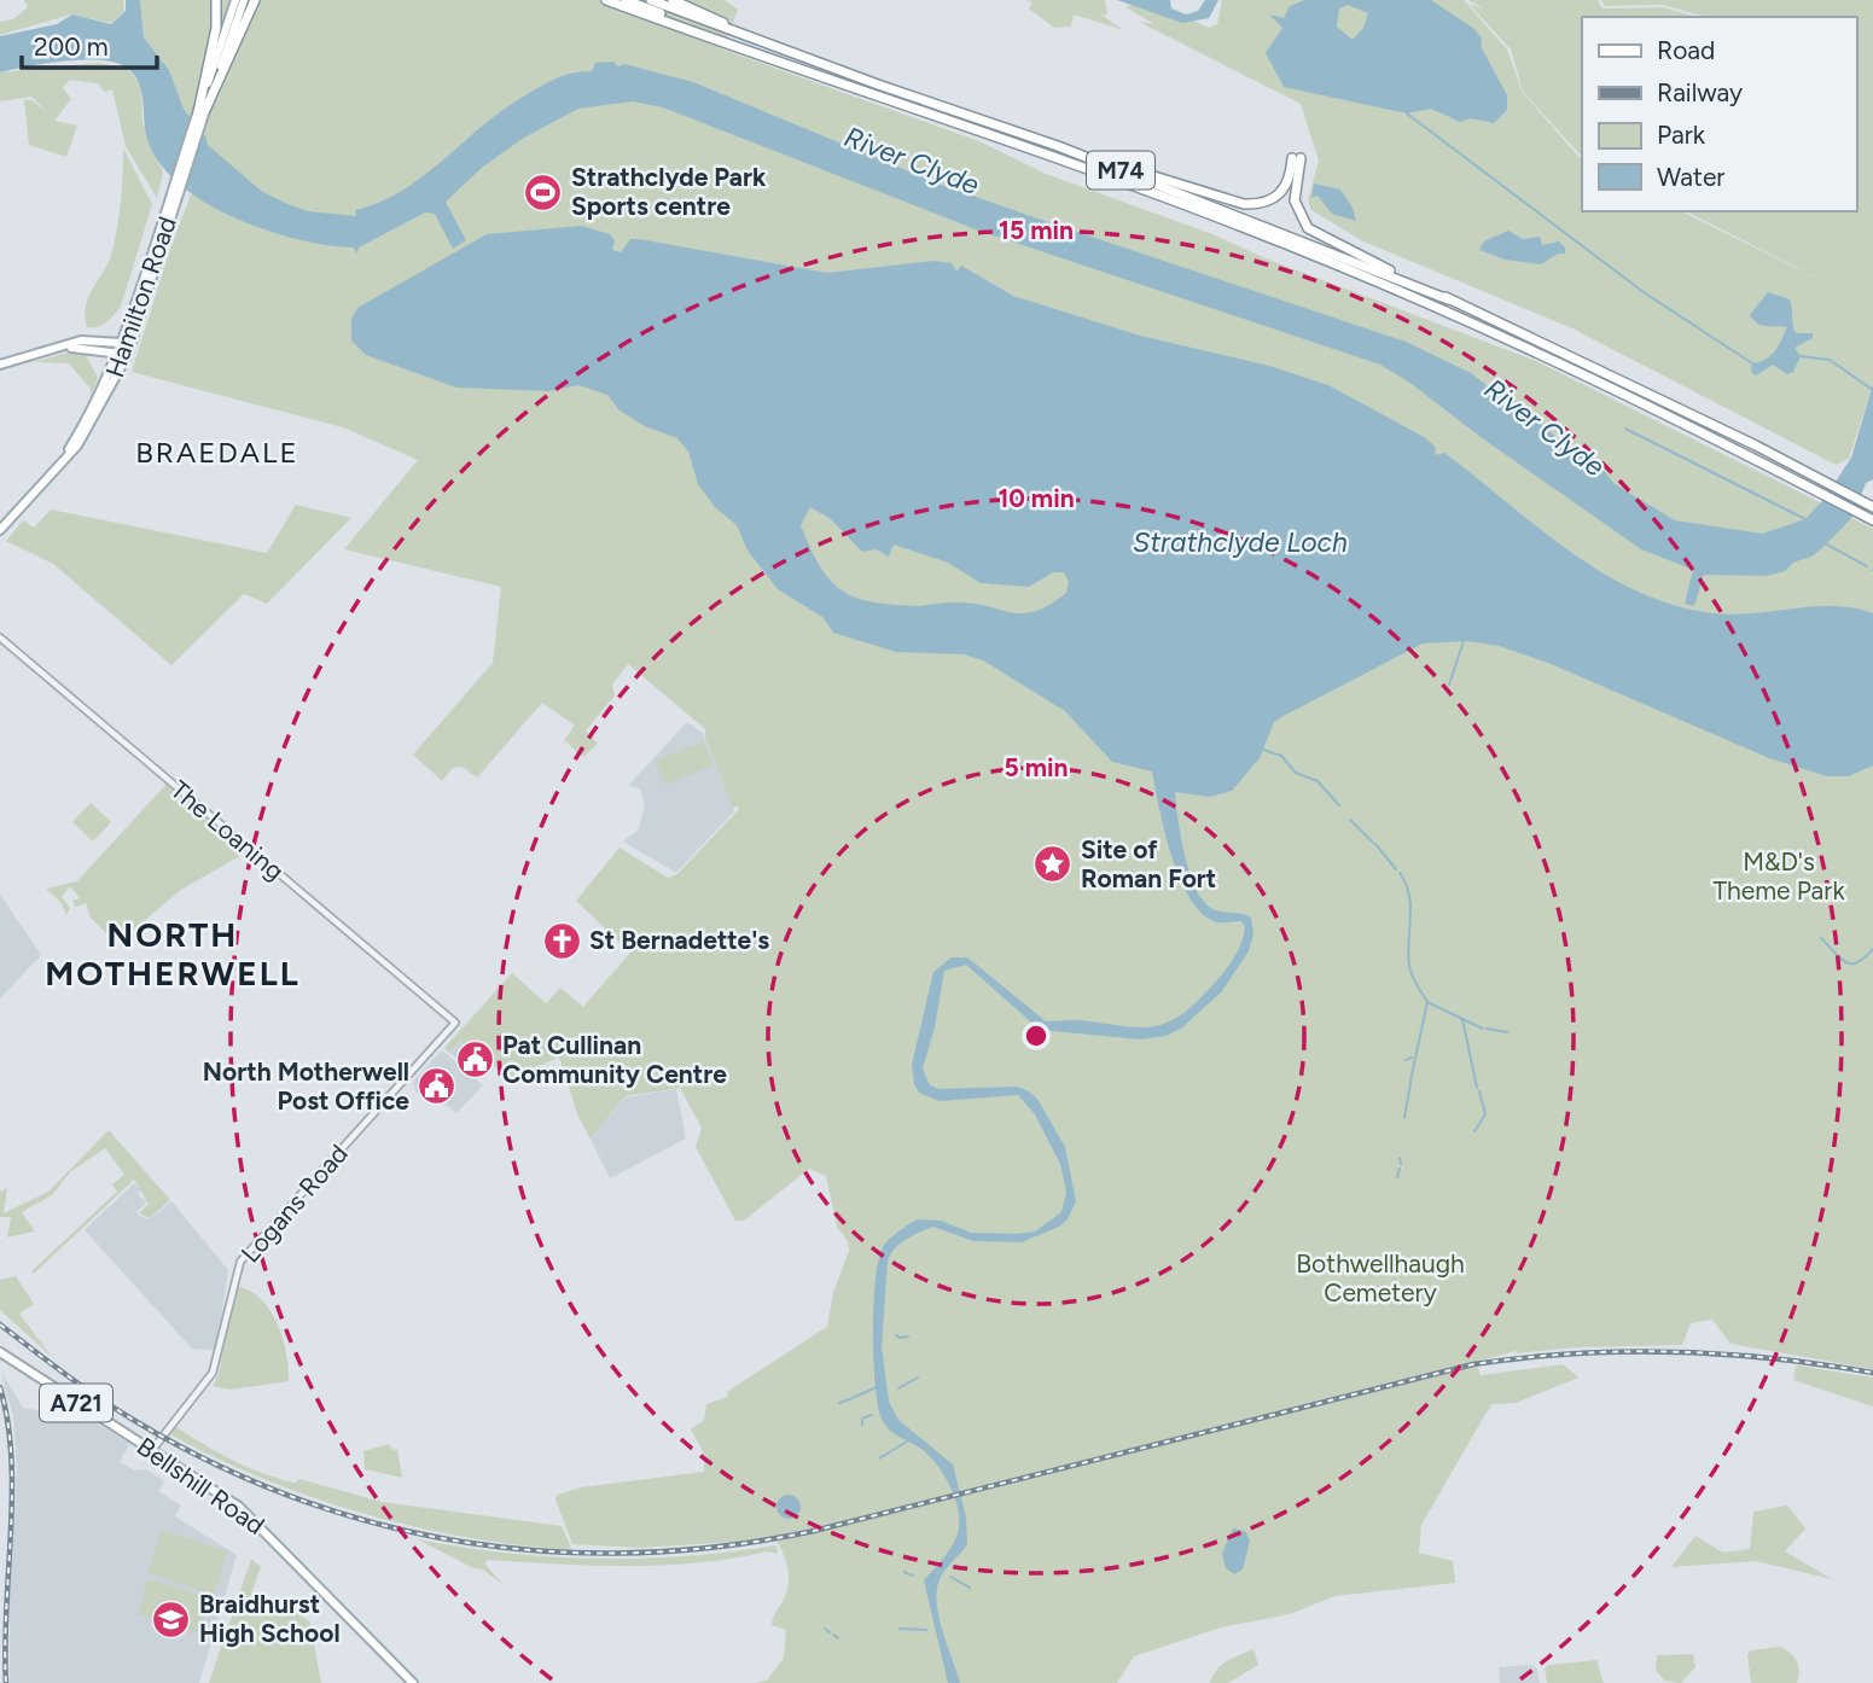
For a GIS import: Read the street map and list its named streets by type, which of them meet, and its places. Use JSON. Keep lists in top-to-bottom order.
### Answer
{
  "streets": {
    "highway": ["M74"],
    "main road": ["Hamilton Road", "A721", "Bellshill Road"],
    "street": ["The Loaning", "Logans Road"]
  },
  "crossings": [
    ["The Loaning", "Logans Road"],
    ["Logans Road", "Bellshill Road"]
  ],
  "districts": ["BRAEDALE", "NORTH MOTHERWELL"],
  "water": ["River Clyde", "Strathclyde Loch"],
  "parks": ["M&D's Theme Park", "Bothwellhaugh Cemetery"],
  "places": {
    "sports": ["Strathclyde Park Sports centre"],
    "place": ["Site of Roman Fort"],
    "church": ["St Bernadette's"],
    "public building": ["Pat Cullinan Community Centre", "North Motherwell Post Office"],
    "school or university": ["Braidhurst High School"]
  },
  "legend": [
    "Road",
    "Railway",
    "Park",
    "Water"
  ],
  "scale_bar": "200 m",
  "rings": ["15 min", "10 min", "5 min"]
}
